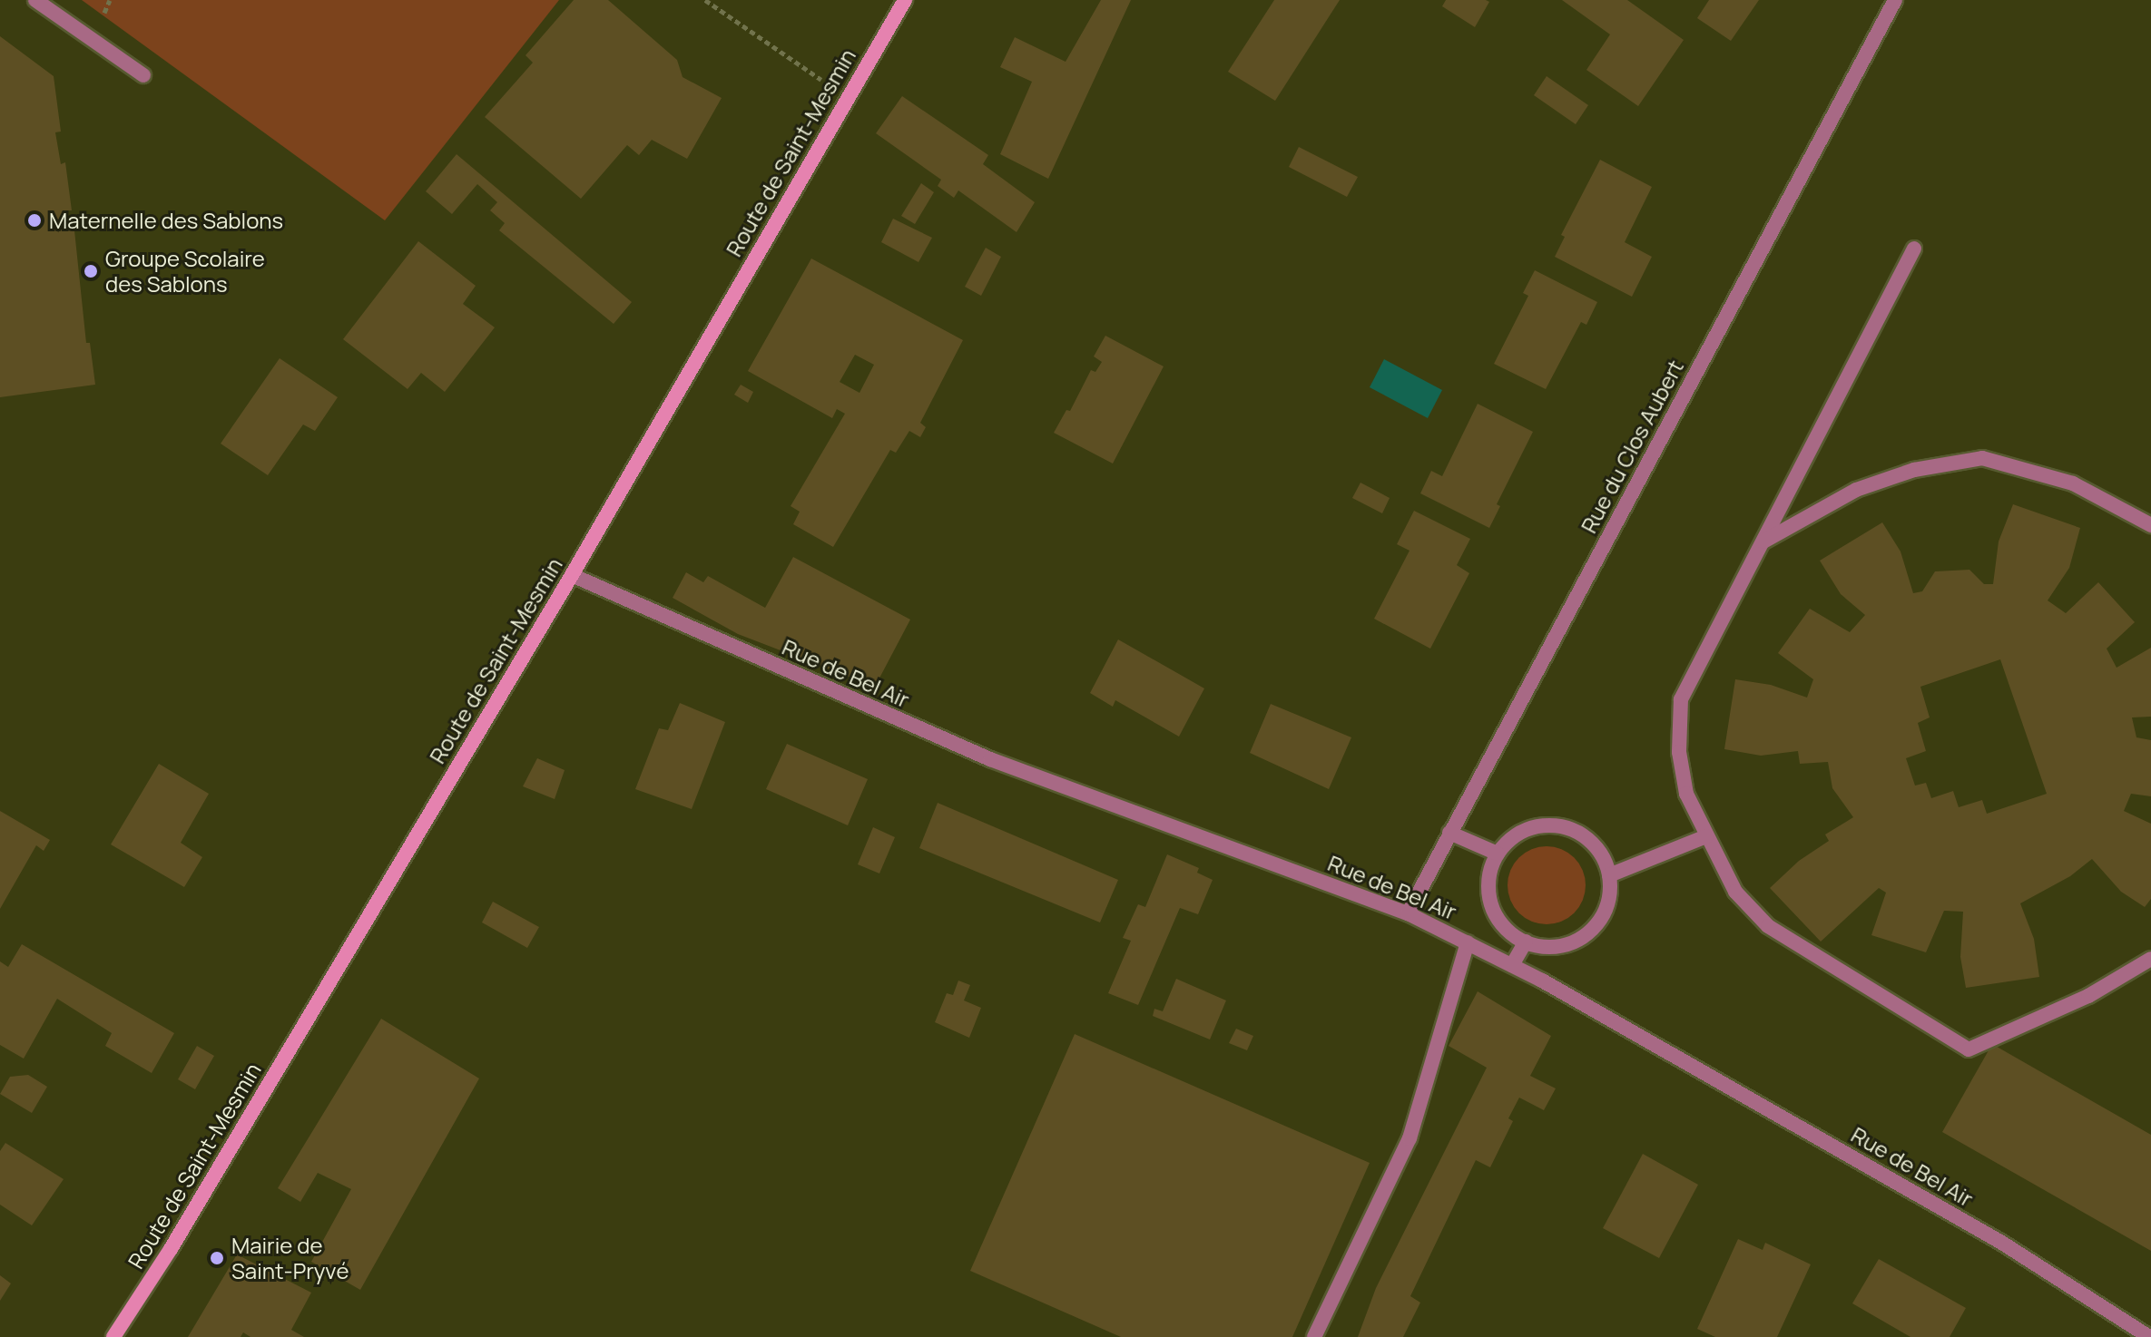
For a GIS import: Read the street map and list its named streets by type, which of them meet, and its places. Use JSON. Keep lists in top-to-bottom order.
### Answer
{
  "streets": {
    "main road": ["Route de Saint-Mesmin"],
    "street": ["Rue du Clos Aubert", "Rue de Bel Air"]
  },
  "crossings": [
    ["Route de Saint-Mesmin", "Rue de Bel Air"],
    ["Rue du Clos Aubert", "Rue de Bel Air"]
  ],
  "places": ["Maternelle des Sablons", "Groupe Scolaire des Sablons", "Mairie de Saint-Pryvé"]
}
